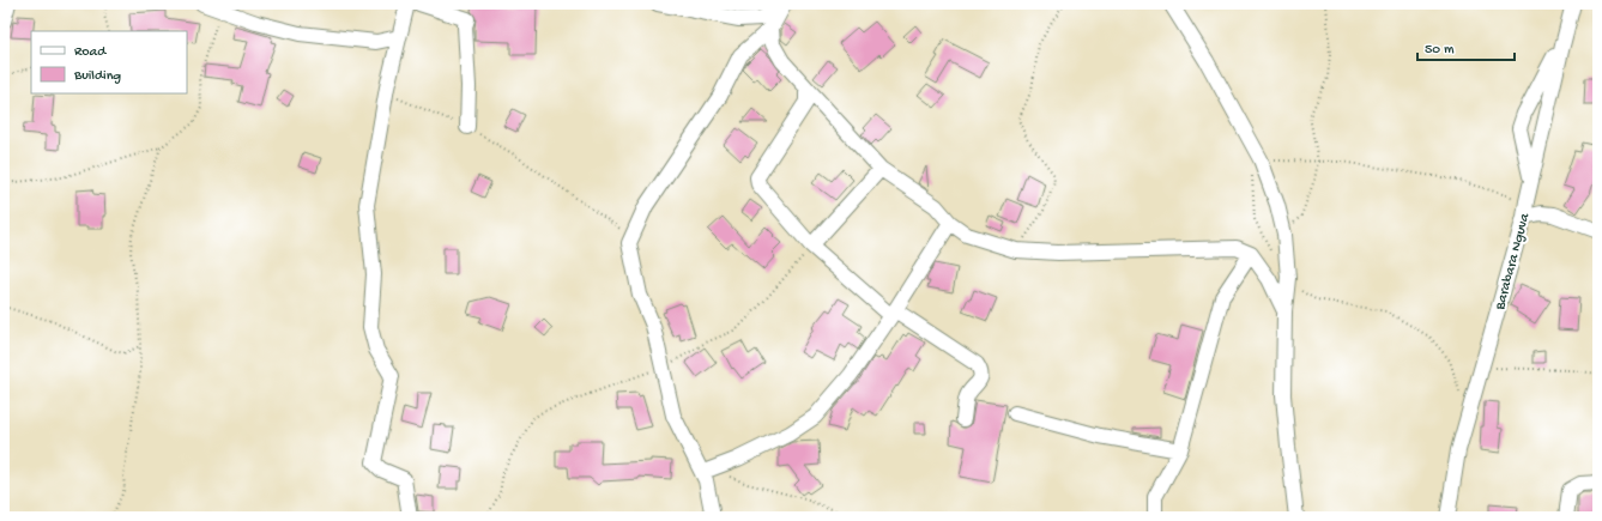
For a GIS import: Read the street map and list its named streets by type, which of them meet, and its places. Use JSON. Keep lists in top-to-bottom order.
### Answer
{
  "streets": {
    "street": ["Barabara Nguva"]
  },
  "legend": ["Road", "Building"],
  "scale_bar": "50 m"
}
